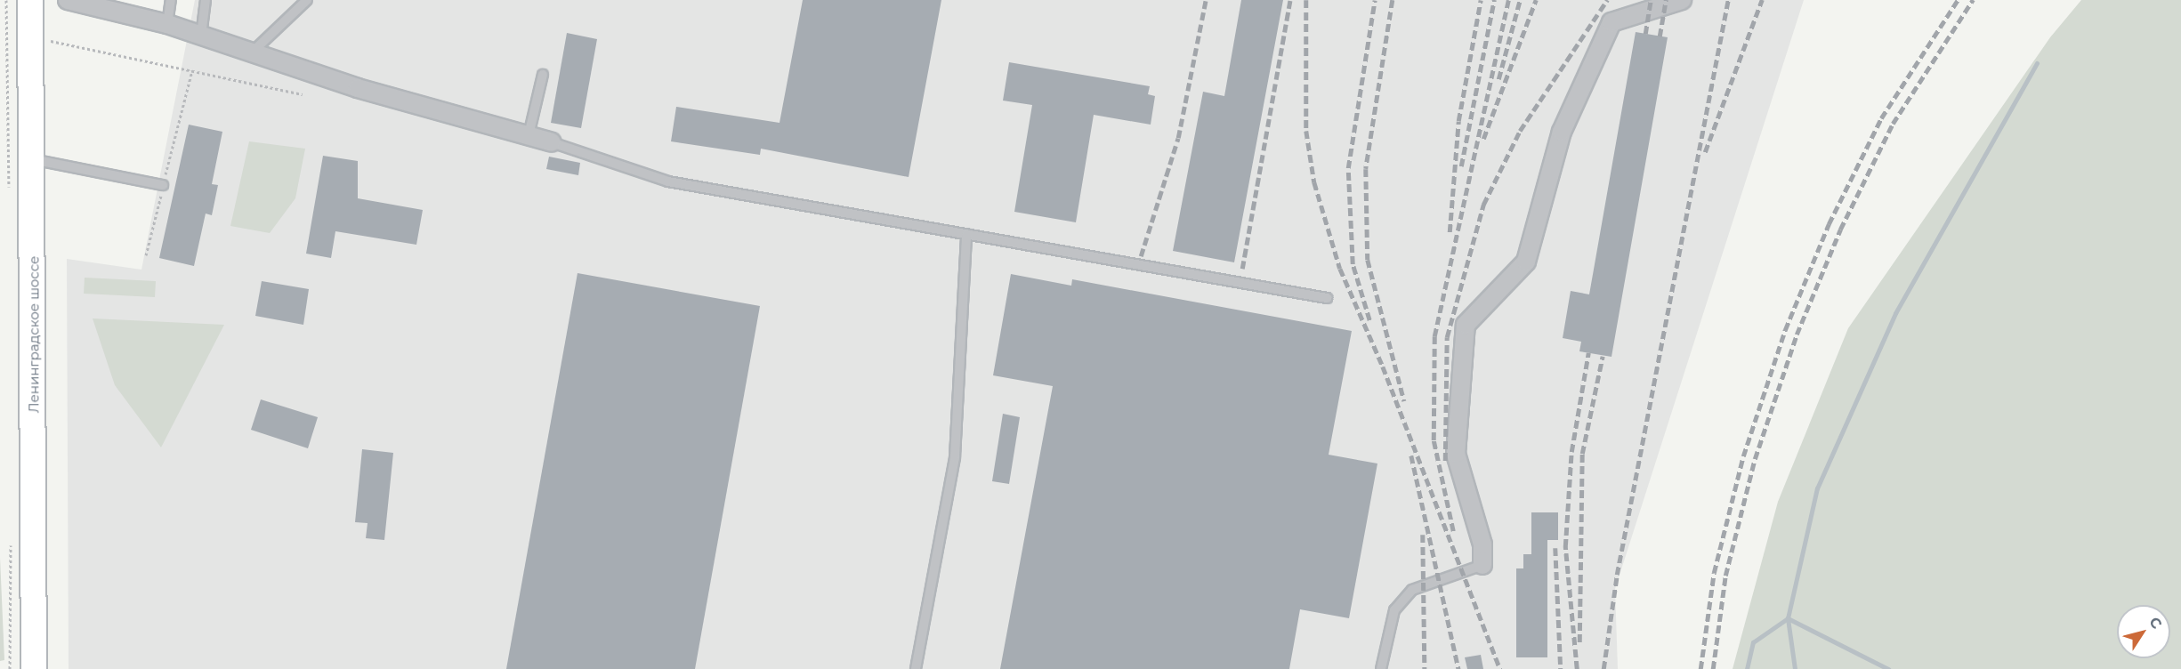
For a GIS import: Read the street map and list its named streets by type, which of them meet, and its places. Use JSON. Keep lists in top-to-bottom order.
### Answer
{
  "streets": {
    "main road": ["Ленинградское шоссе"]
  },
  "north": "top right"
}
